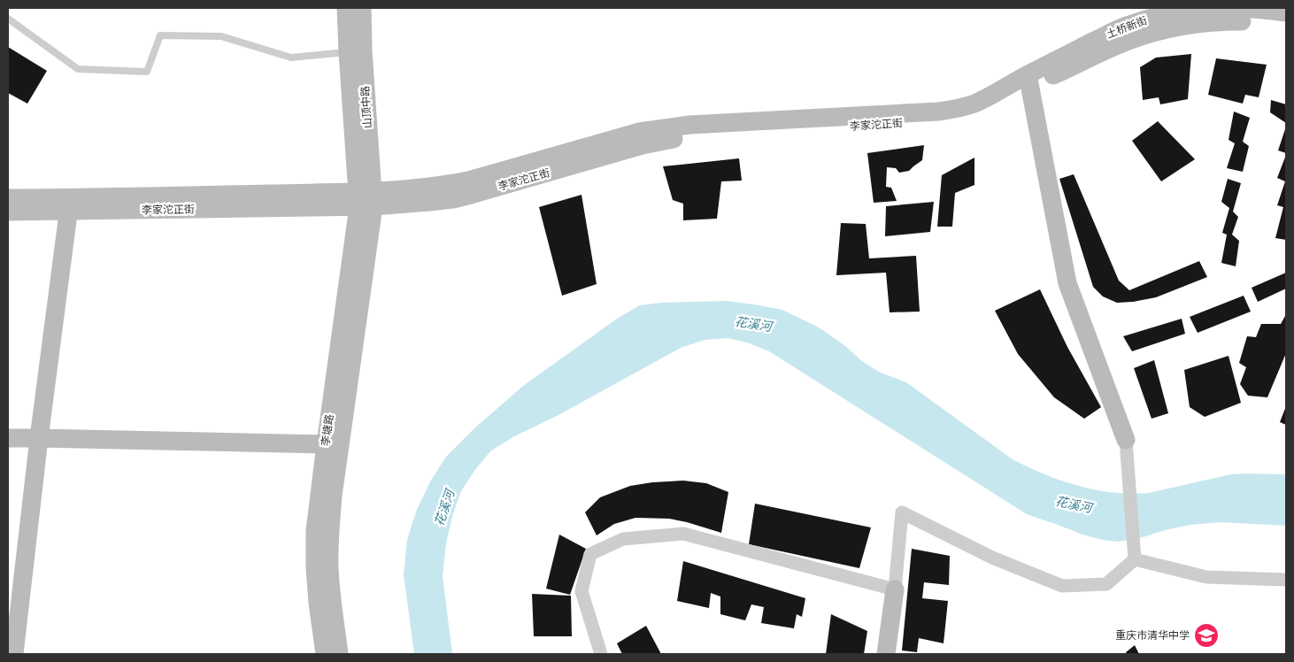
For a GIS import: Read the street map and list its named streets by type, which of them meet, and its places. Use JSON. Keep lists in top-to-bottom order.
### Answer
{
  "streets": {
    "main road": [
      "土桥新街",
      "山顶中路",
      "李家沱正街",
      "李塘路"
    ]
  },
  "crossings": [
    ["土桥新街", "李家沱正街"],
    ["山顶中路", "李家沱正街"],
    ["山顶中路", "李塘路"],
    ["李家沱正街", "李塘路"]
  ],
  "water": ["花溪河"],
  "places": {
    "school or university": ["重庆市清华中学"]
  }
}
